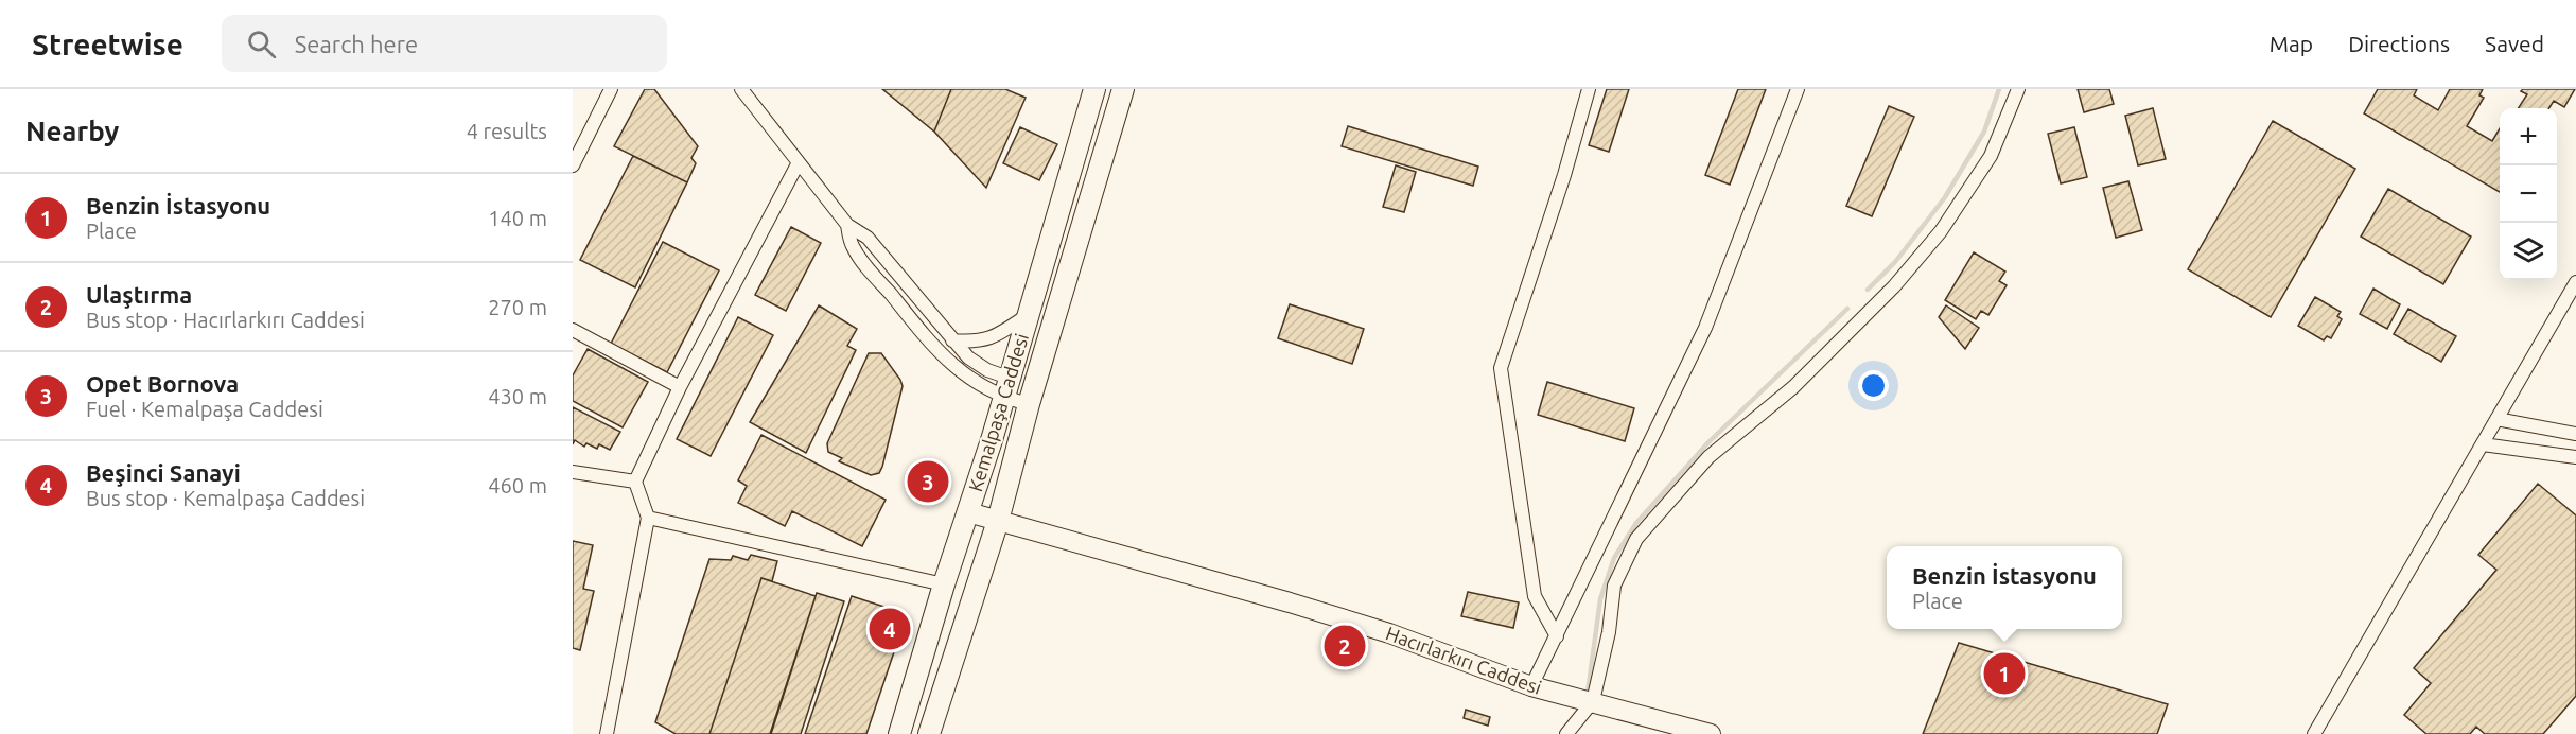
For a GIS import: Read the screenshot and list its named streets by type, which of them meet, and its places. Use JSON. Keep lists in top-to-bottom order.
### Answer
{
  "streets": {
    "main road": ["Kemalpaşa Caddesi"],
    "street": ["Hacırlarkırı Caddesi"]
  },
  "crossings": [
    ["Kemalpaşa Caddesi", "Hacırlarkırı Caddesi"]
  ],
  "page": {
    "header": "Streetwise",
    "search": "Search here",
    "nav": ["Map", "Directions", "Saved"],
    "heading": ["Nearby", "4 results"],
    "map_buttons": ["+", "−"],
    "list": [
      {
        "mark": "1",
        "name": "Benzin İstasyonu",
        "note": "Place",
        "value": "140 m"
      },
      {
        "mark": "2",
        "name": "Ulaştırma",
        "note": "Bus stop · Hacırlarkırı Caddesi",
        "value": "270 m"
      },
      {
        "mark": "3",
        "name": "Opet Bornova",
        "note": "Fuel · Kemalpaşa Caddesi",
        "value": "430 m"
      },
      {
        "mark": "4",
        "name": "Beşinci Sanayi",
        "note": "Bus stop · Kemalpaşa Caddesi",
        "value": "460 m"
      }
    ],
    "pins": [
      "3",
      "4",
      "2",
      "1"
    ],
    "popup": ["Benzin İstasyonu", "Place"]
  }
}
